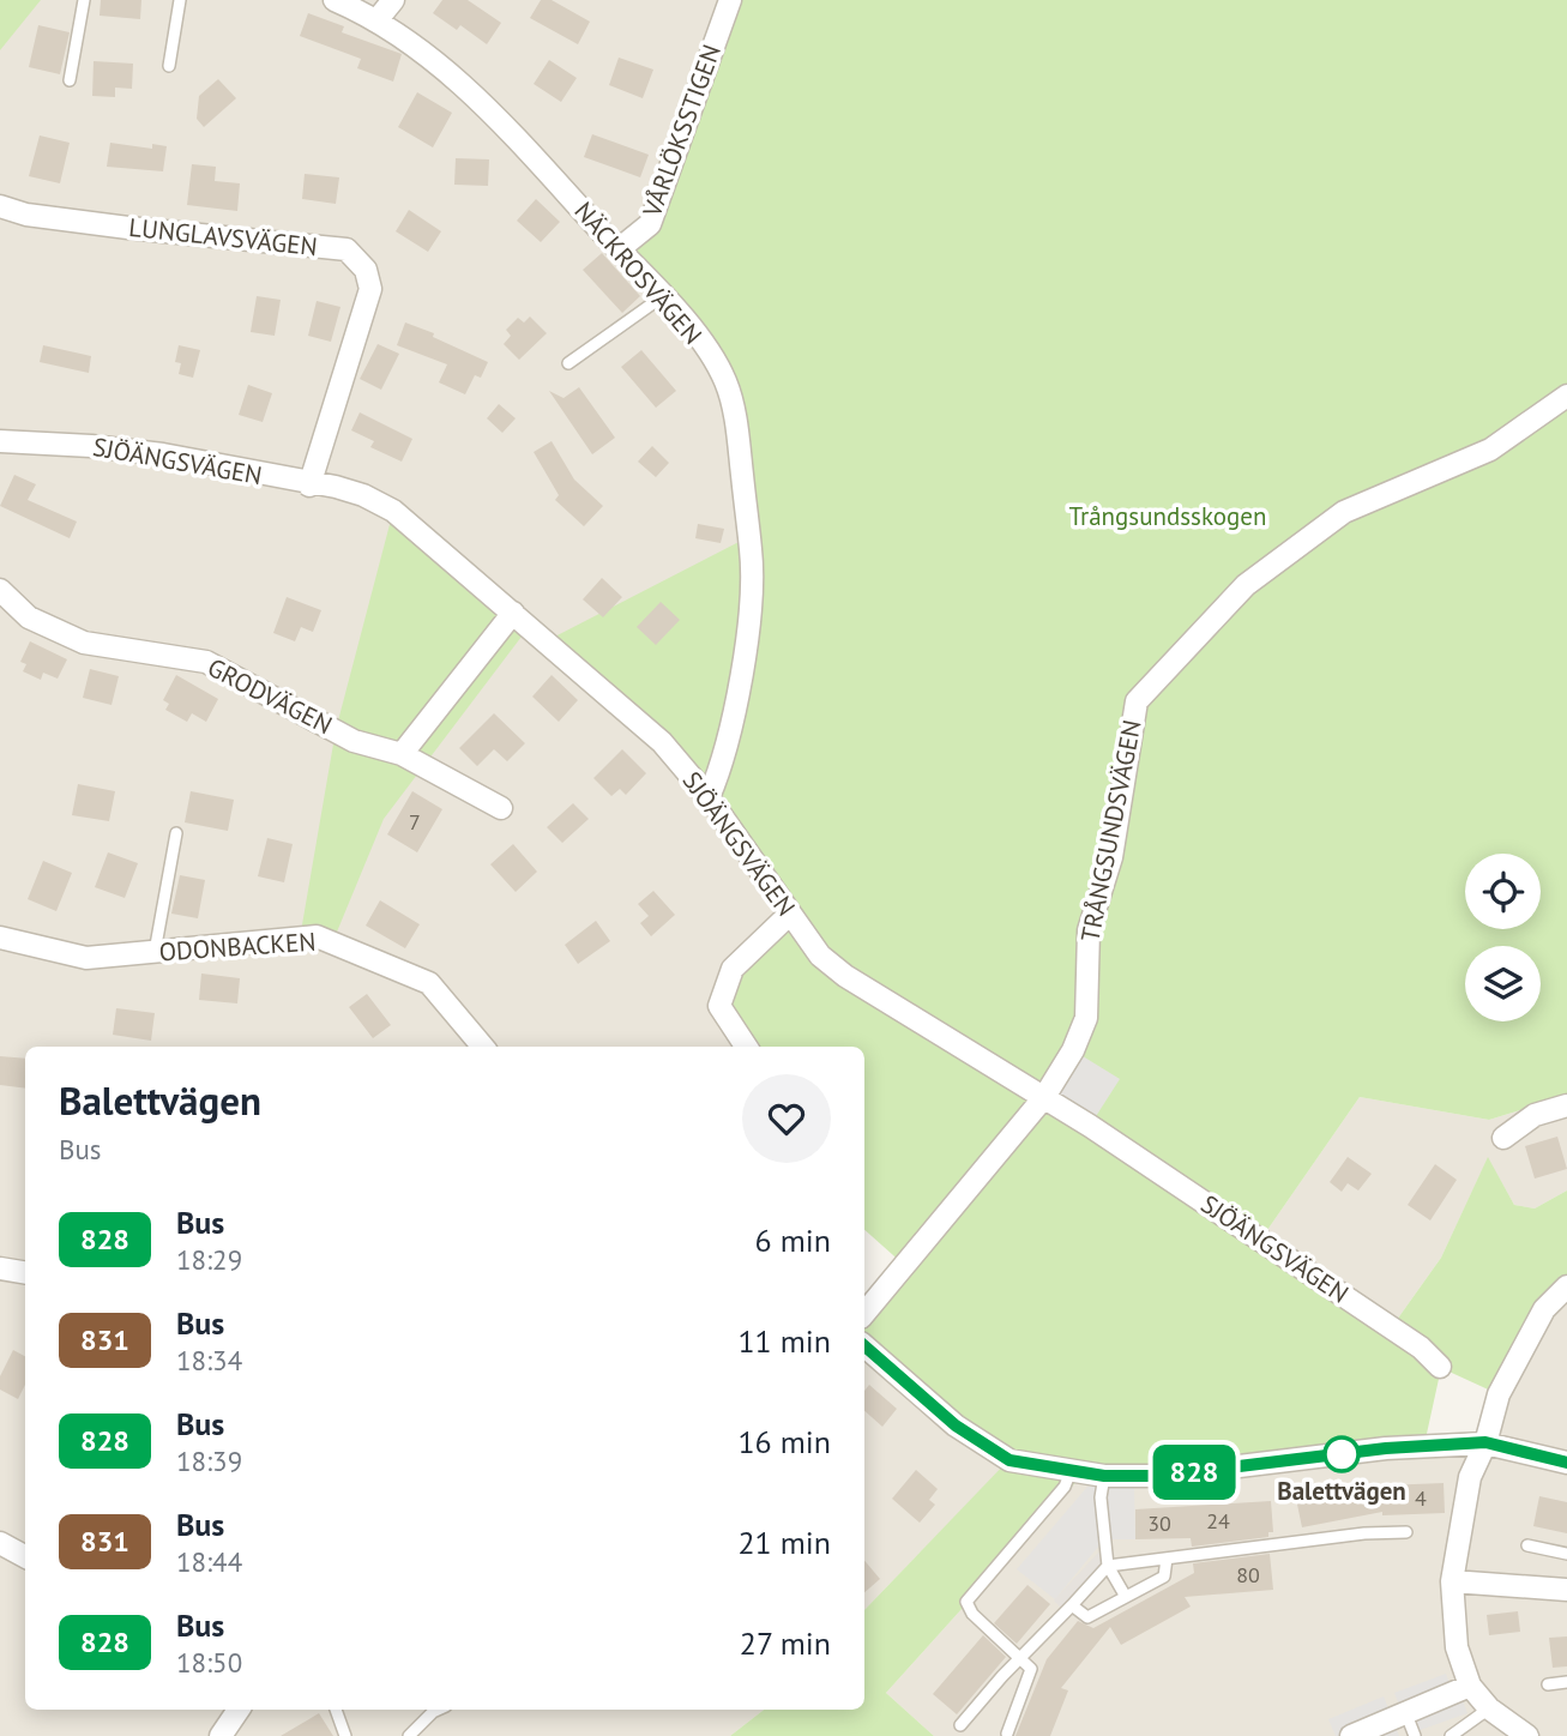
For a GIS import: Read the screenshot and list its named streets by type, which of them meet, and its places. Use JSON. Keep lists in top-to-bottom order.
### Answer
{
  "streets": {
    "street": [
      "VÅRLÖKSSTIGEN",
      "LUNGLAVSVÄGEN",
      "NÄCKROSVÄGEN",
      "SJÖÄNGSVÄGEN",
      "GRODVÄGEN",
      "TRÅNGSUNDSVÄGEN",
      "ODONBACKEN"
    ]
  },
  "crossings": [
    ["VÅRLÖKSSTIGEN", "NÄCKROSVÄGEN"],
    ["LUNGLAVSVÄGEN", "SJÖÄNGSVÄGEN"],
    ["NÄCKROSVÄGEN", "SJÖÄNGSVÄGEN"],
    ["SJÖÄNGSVÄGEN", "TRÅNGSUNDSVÄGEN"]
  ],
  "parks": ["Trångsundsskogen"],
  "places": ["Balettvägen"],
  "lines": ["bus line 828"],
  "house_numbers": [
    "7",
    "4",
    "24",
    "30",
    "80"
  ],
  "page": {
    "on_map": "828",
    "heading": ["Balettvägen", "Bus"],
    "list": [
      {
        "mark": "828",
        "name": "Bus",
        "note": "18:29",
        "value": "6 min"
      },
      {
        "mark": "831",
        "name": "Bus",
        "note": "18:34",
        "value": "11 min"
      },
      {
        "mark": "828",
        "name": "Bus",
        "note": "18:39",
        "value": "16 min"
      },
      {
        "mark": "831",
        "name": "Bus",
        "note": "18:44",
        "value": "21 min"
      },
      {
        "mark": "828",
        "name": "Bus",
        "note": "18:50",
        "value": "27 min"
      }
    ]
  }
}
